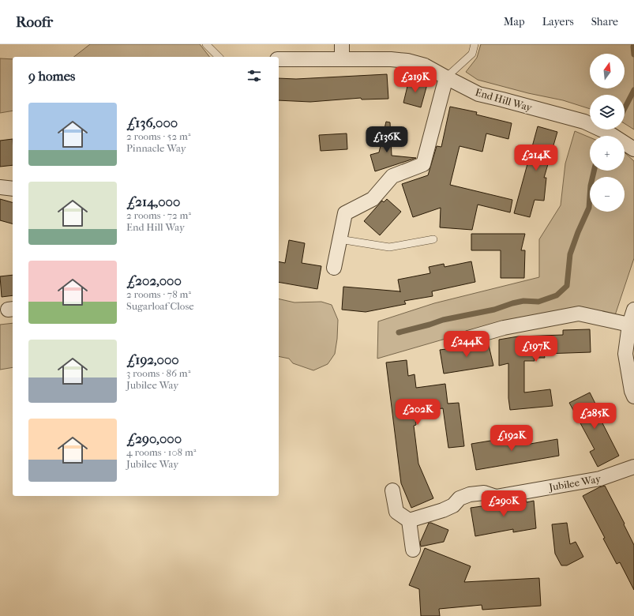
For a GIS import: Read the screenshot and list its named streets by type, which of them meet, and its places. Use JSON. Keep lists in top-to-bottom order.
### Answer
{
  "streets": {
    "street": ["End Hill Way", "Jubilee Way"]
  },
  "north": "top",
  "page": {
    "header": "Roofr",
    "nav": ["Map", "Layers", "Share"],
    "map_buttons": ["+", "−"],
    "heading": "9 homes",
    "price": [
      "£219K",
      "£136K",
      "£214K",
      "£244K",
      "£197K",
      "£202K",
      "£285K",
      "£192K",
      "£290K"
    ],
    "list": [
      {
        "name": "£136,000",
        "note": "2 rooms · 52 m² · Pinnacle Way"
      },
      {
        "name": "£214,000",
        "note": "2 rooms · 72 m² · End Hill Way"
      },
      {
        "name": "£202,000",
        "note": "2 rooms · 78 m² · Sugarloaf Close"
      },
      {
        "name": "£192,000",
        "note": "3 rooms · 86 m² · Jubilee Way"
      },
      {
        "name": "£290,000",
        "note": "4 rooms · 108 m² · Jubilee Way"
      }
    ]
  }
}
